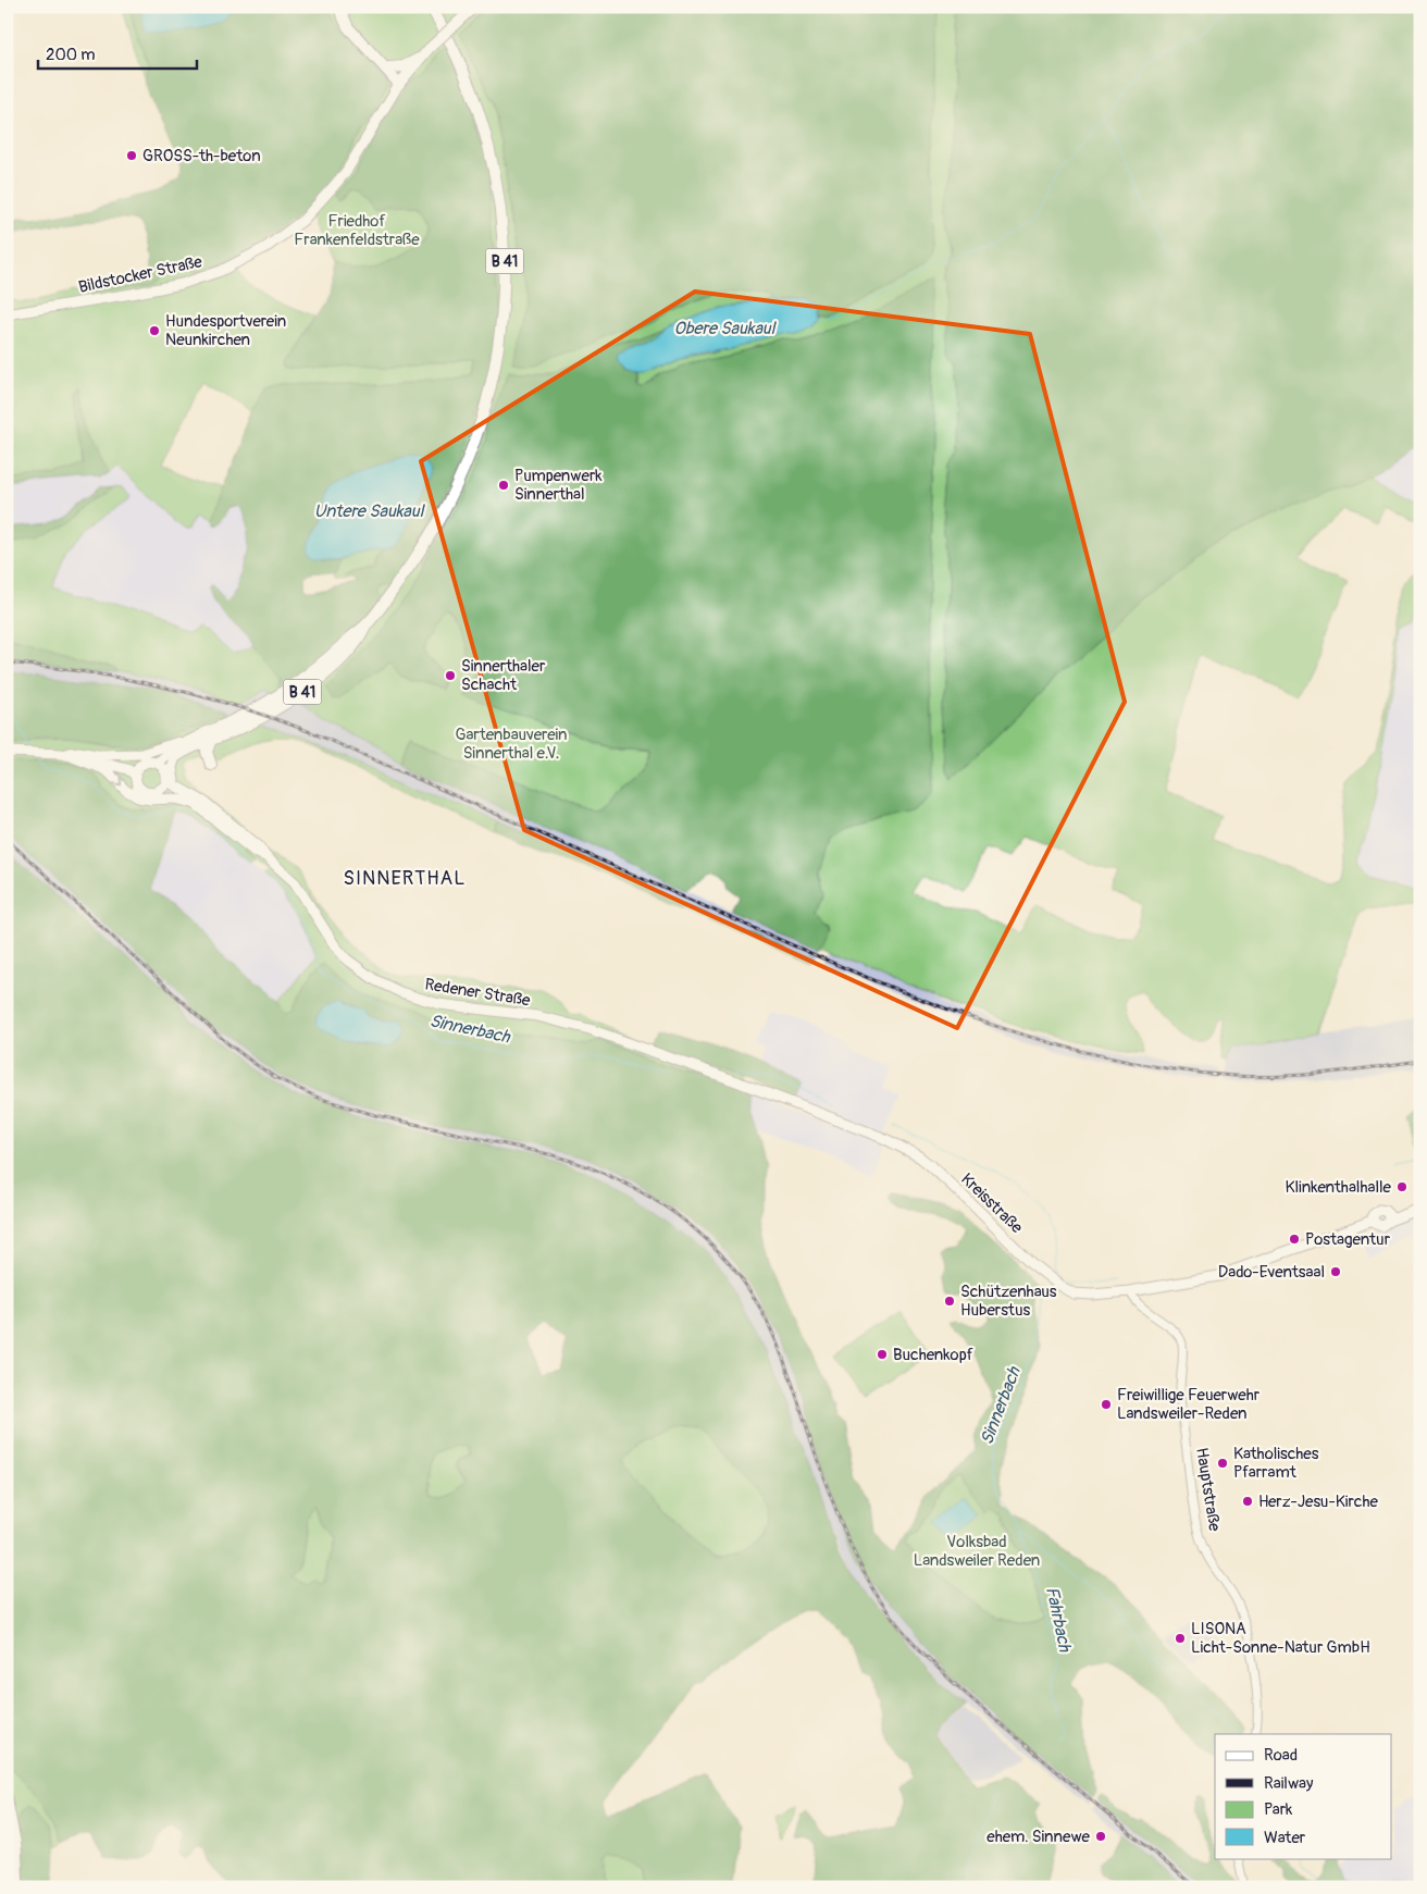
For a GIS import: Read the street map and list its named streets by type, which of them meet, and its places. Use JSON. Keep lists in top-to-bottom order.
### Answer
{
  "streets": {
    "highway": ["B 41"],
    "main road": ["Bildstocker Straße", "Redener Straße", "Kreisstraße"],
    "street": ["Hauptstraße"]
  },
  "crossings": [
    ["B 41", "Redener Straße"],
    ["Redener Straße", "Kreisstraße"],
    ["Kreisstraße", "Hauptstraße"]
  ],
  "districts": ["SINNERTHAL"],
  "water": [
    "Obere Saukaul",
    "Untere Saukaul",
    "Sinnerbach",
    "Fahrbach"
  ],
  "parks": ["Friedhof Frankenfeldstraße", "Gartenbauverein Sinnerthal e.V.", "Volksbad Landsweiler Reden"],
  "places": [
    "GROSS-th-beton",
    "Hundesportverein Neunkirchen",
    "Pumpenwerk Sinnerthal",
    "Sinnerthaler Schacht",
    "Klinkenthalhalle",
    "Postagentur",
    "Dado-Eventsaal",
    "Schützenhaus Huberstus",
    "Buchenkopf",
    "Freiwillige Feuerwehr Landsweiler-Reden",
    "Katholisches Pfarramt",
    "Herz-Jesu-Kirche",
    "LISONA Licht-Sonne-Natur GmbH",
    "ehem. Sinnewe"
  ],
  "legend": [
    "Road",
    "Railway",
    "Park",
    "Water"
  ],
  "scale_bar": "200 m"
}
